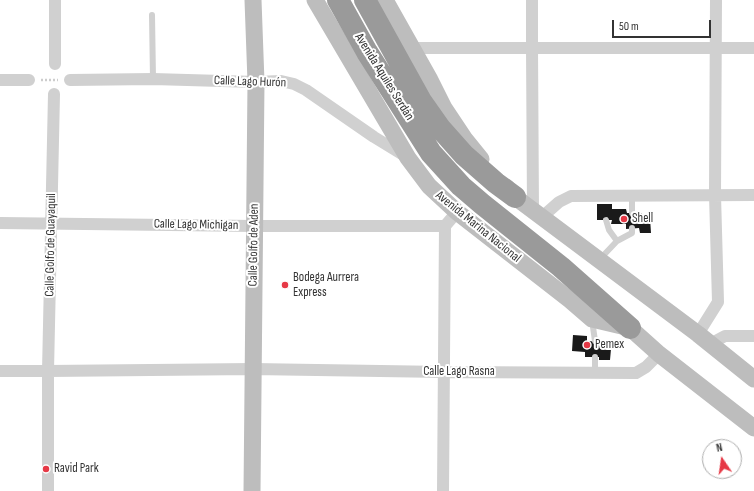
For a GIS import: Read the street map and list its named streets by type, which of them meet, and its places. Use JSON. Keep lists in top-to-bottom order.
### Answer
{
  "streets": {
    "highway": ["Avenida Aquiles Serdán", "Avenida Marina Nacional"],
    "main road": ["Calle Golfo de Aden"],
    "street": [
      "Calle Lago Hurón",
      "Calle Lago Michigan",
      "Calle Golfo de Guayaquil",
      "Calle Lago Rasna"
    ]
  },
  "crossings": [
    ["Avenida Aquiles Serdán", "Avenida Marina Nacional"],
    ["Calle Lago Hurón", "Avenida Marina Nacional"],
    ["Calle Lago Hurón", "Calle Golfo de Aden"],
    ["Calle Lago Michigan", "Calle Golfo de Guayaquil"],
    ["Calle Lago Michigan", "Calle Golfo de Aden"],
    ["Avenida Marina Nacional", "Calle Lago Rasna"],
    ["Calle Golfo de Guayaquil", "Calle Lago Rasna"],
    ["Calle Golfo de Aden", "Calle Lago Rasna"]
  ],
  "places": [
    "Shell",
    "Bodega Aurrera Express",
    "Pemex",
    "Ravid Park"
  ],
  "scale_bar": "50 m",
  "north": "top"
}
